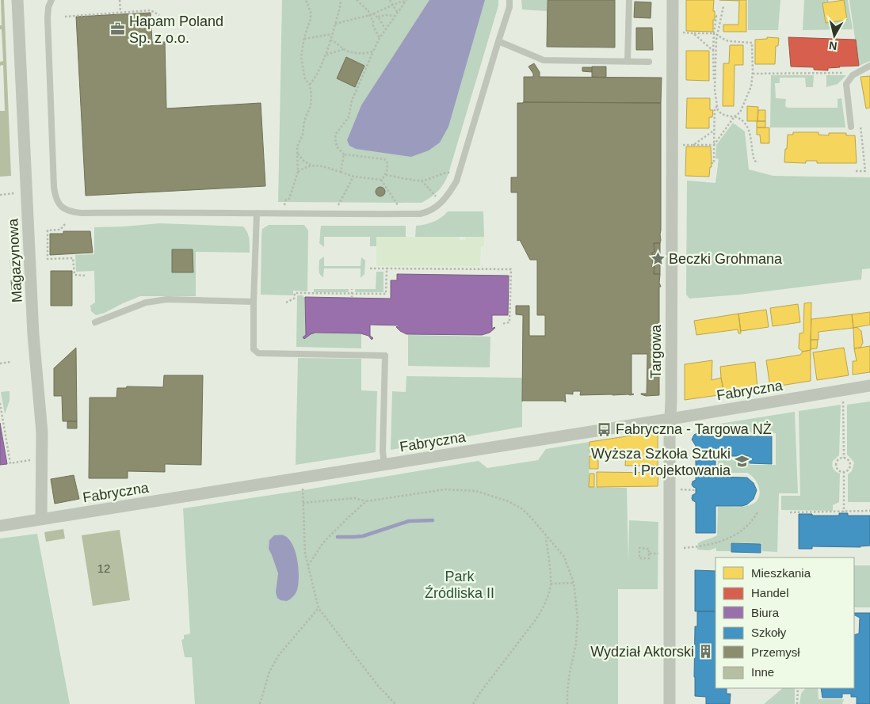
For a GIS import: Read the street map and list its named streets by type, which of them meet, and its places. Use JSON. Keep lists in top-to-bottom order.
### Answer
{
  "streets": {
    "street": ["Magazynowa", "Targowa", "Fabryczna"]
  },
  "crossings": [
    ["Magazynowa", "Fabryczna"],
    ["Targowa", "Fabryczna"]
  ],
  "parks": ["Park Źródliska II"],
  "places": {
    "office": ["Hapam Poland Sp. z o.o."],
    "place": ["Beczki Grohmana"],
    "bus stop": ["Fabryczna - Targowa NŻ"],
    "school or university": ["Wyższa Szkoła Sztuki i Projektowania"],
    "building": ["Wydział Aktorski"]
  },
  "house_numbers": ["12"],
  "legend": [
    "Mieszkania",
    "Handel",
    "Biura",
    "Szkoły",
    "Przemysł",
    "Inne"
  ],
  "north": "bottom"
}
